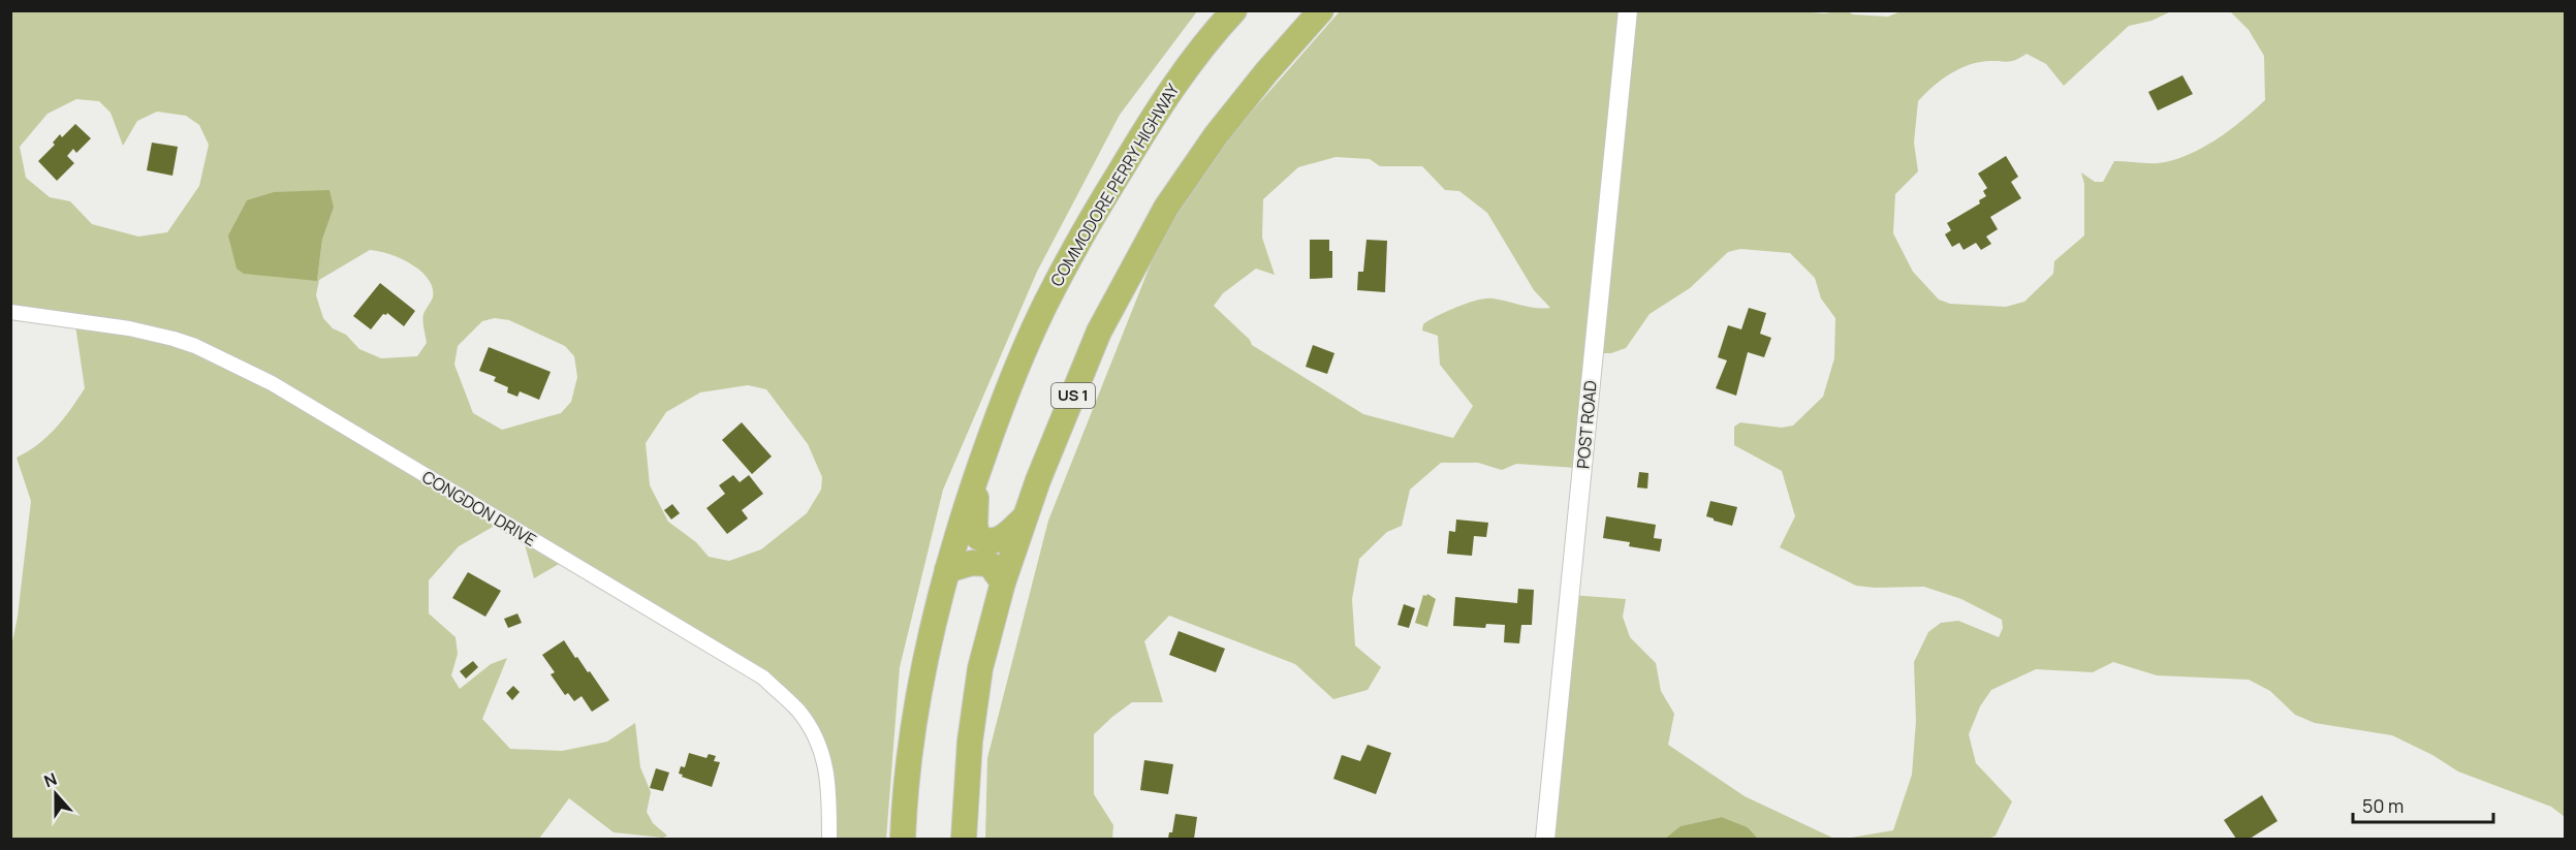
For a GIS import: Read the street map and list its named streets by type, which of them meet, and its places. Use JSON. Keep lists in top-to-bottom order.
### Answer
{
  "streets": {
    "highway": ["COMMODORE PERRY HIGHWAY", "US 1"],
    "street": ["POST ROAD", "CONGDON DRIVE"]
  },
  "scale_bar": "50 m",
  "north": "top"
}
